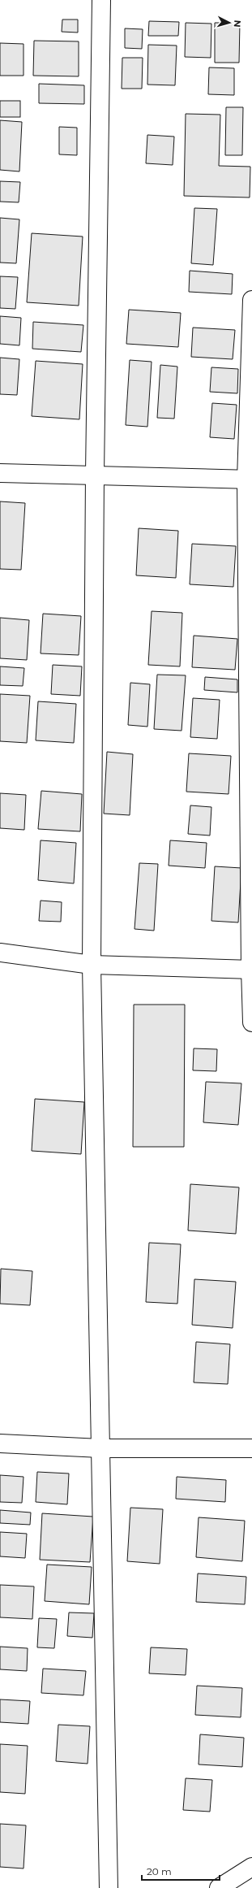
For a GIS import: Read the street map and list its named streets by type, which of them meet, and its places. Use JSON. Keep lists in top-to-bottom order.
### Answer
{
  "scale_bar": "20 m",
  "north": "right"
}
